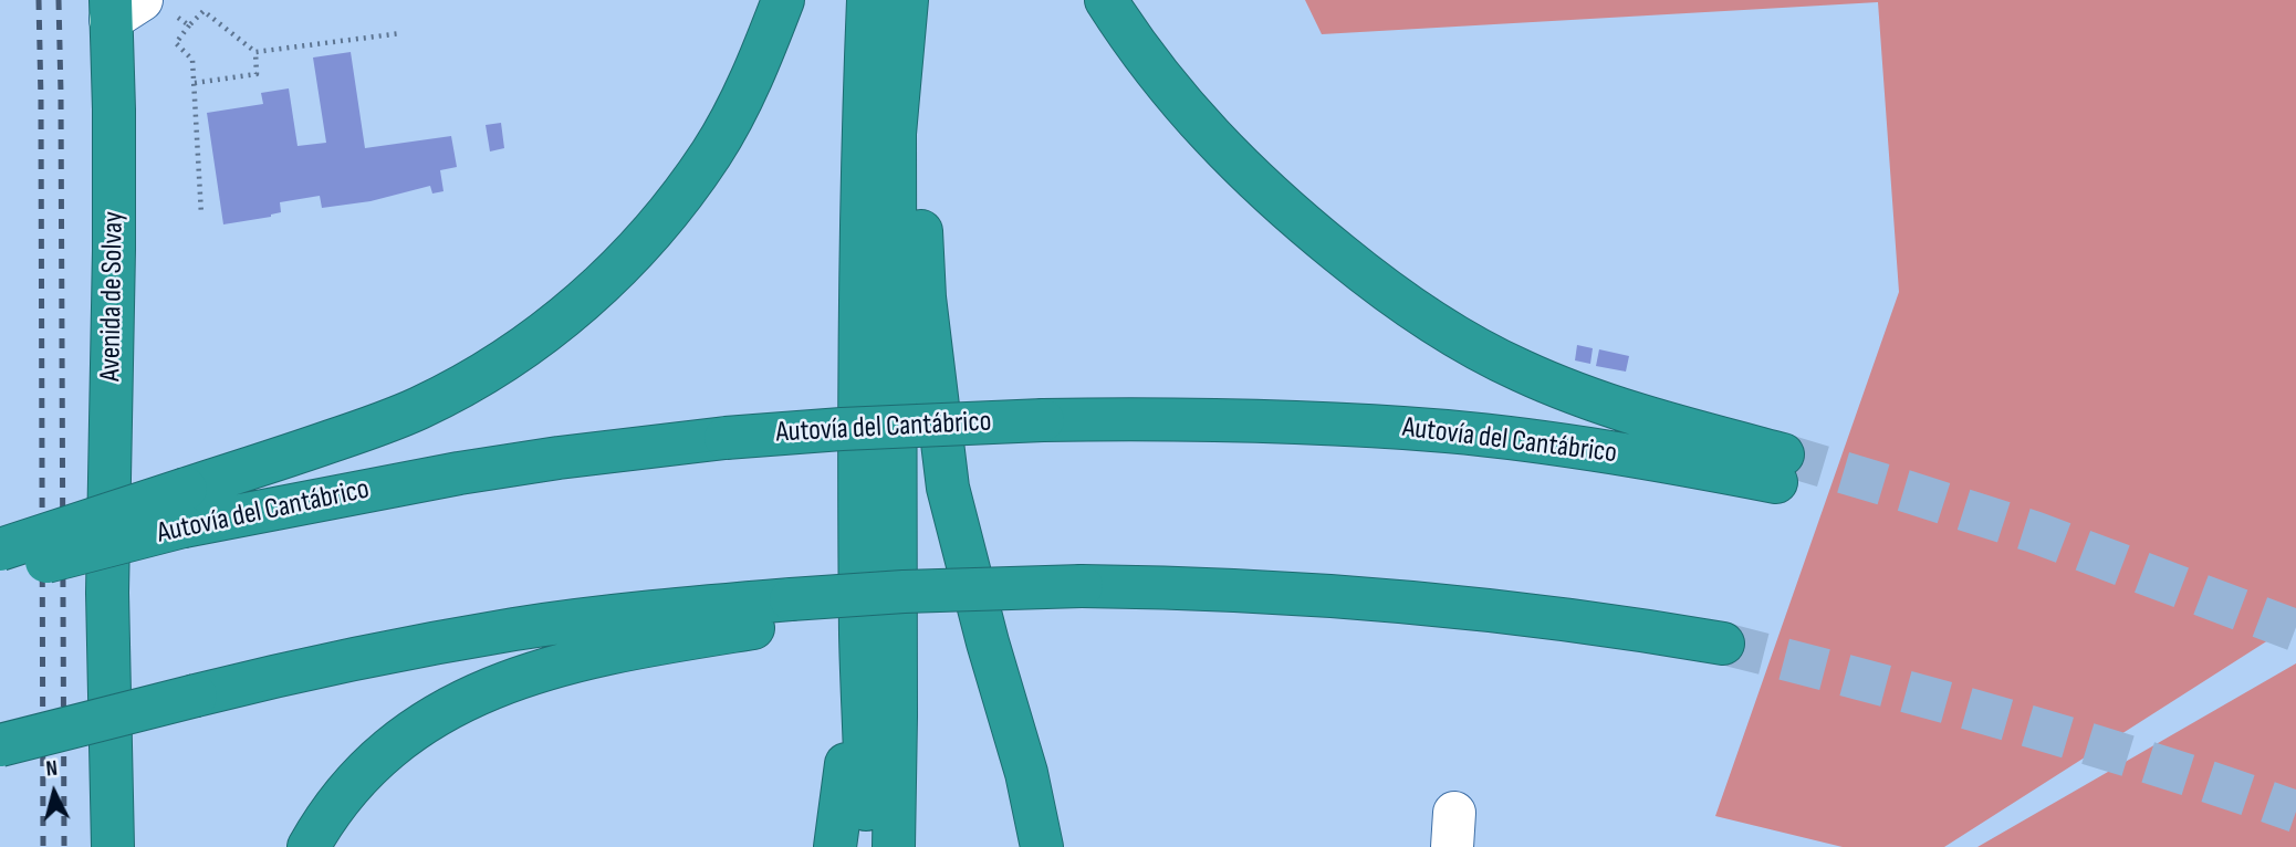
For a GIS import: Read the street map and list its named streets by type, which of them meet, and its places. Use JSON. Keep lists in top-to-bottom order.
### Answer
{
  "streets": {
    "highway": ["Avenida de Solvay", "Autovía del Cantábrico"]
  },
  "north": "top"
}
